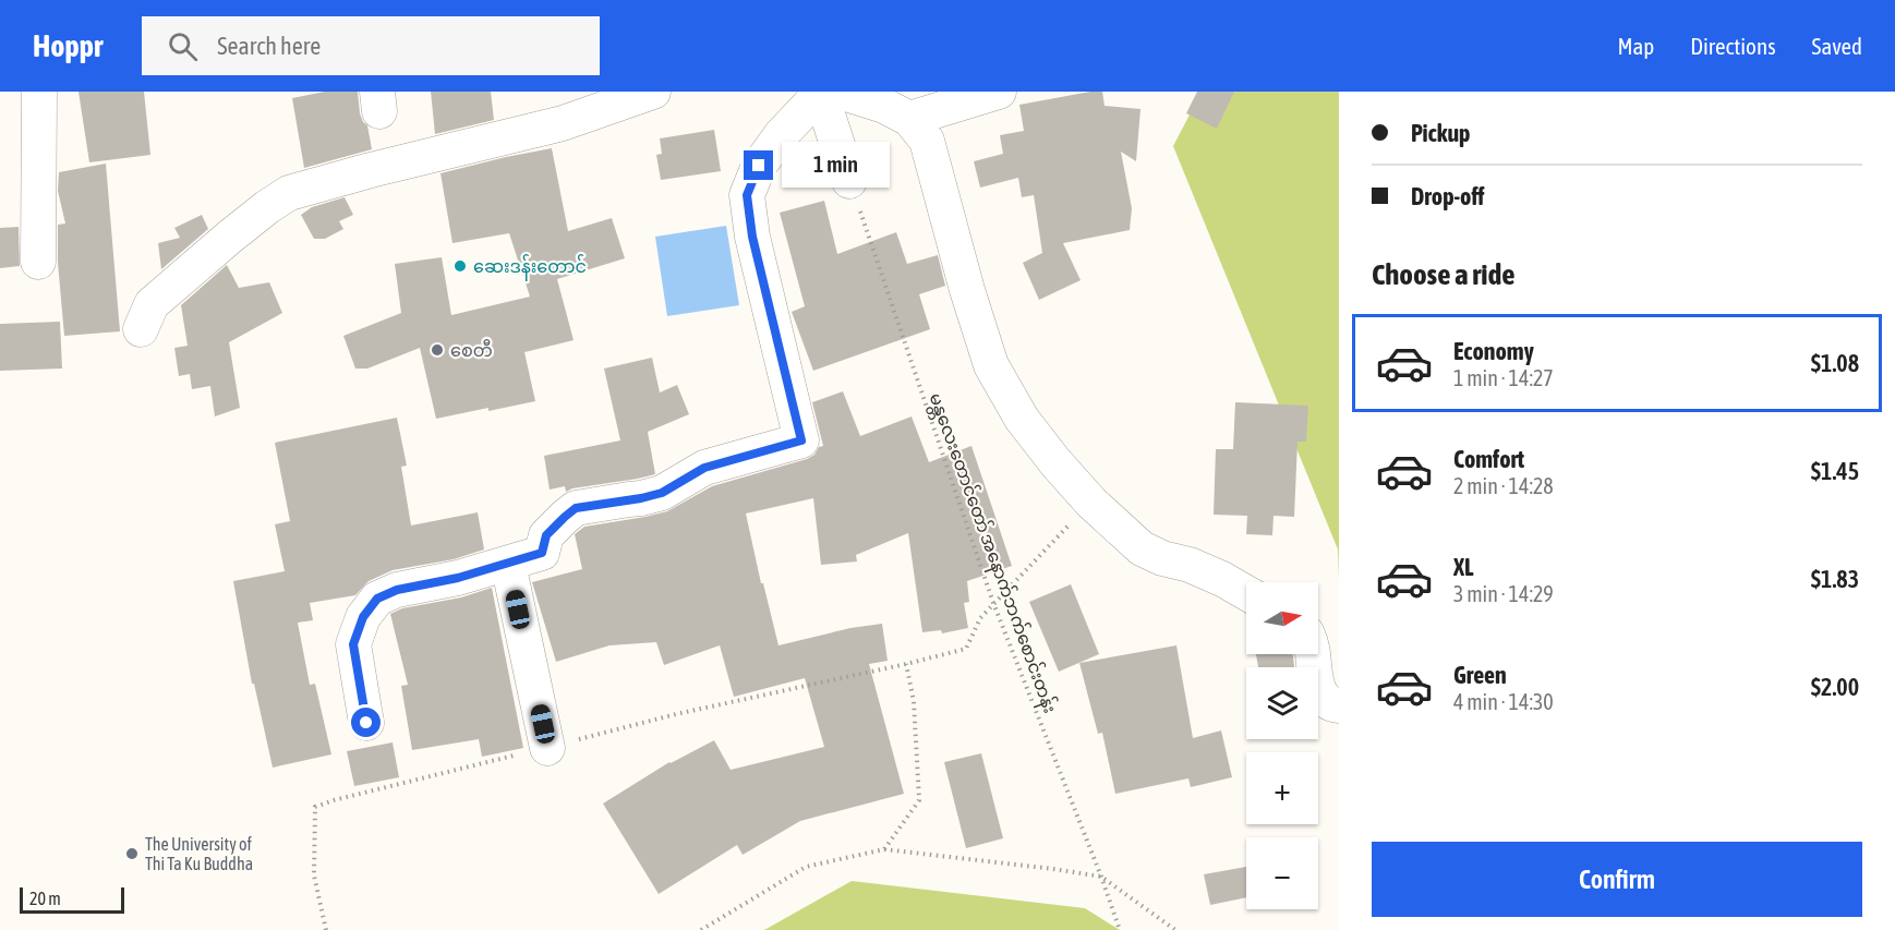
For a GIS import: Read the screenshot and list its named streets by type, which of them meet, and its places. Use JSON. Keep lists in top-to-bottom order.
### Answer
{
  "streets": {
    "path": ["မန္တလေးတောင်တော် အနောက်ဘက်စောင်းတန်း"]
  },
  "places": ["ဆေးဒန်းတောင်", "စေတီ", "The University of Thi Ta Ku Buddha"],
  "scale_bar": "20 m",
  "north": "right",
  "page": {
    "header": "Hoppr",
    "search": "Search here",
    "nav": ["Map", "Directions", "Saved"],
    "banner": ["Pickup", "Drop-off"],
    "bubble": "1 min",
    "heading": "Choose a ride",
    "list": [
      {
        "name": "Economy",
        "note": "1 min · 14:27",
        "value": "$1.08"
      },
      {
        "name": "Comfort",
        "note": "2 min · 14:28",
        "value": "$1.45"
      },
      {
        "name": "XL",
        "note": "3 min · 14:29",
        "value": "$1.83"
      },
      {
        "name": "Green",
        "note": "4 min · 14:30",
        "value": "$2.00"
      }
    ],
    "map_buttons": ["+", "−"],
    "buttons": "Confirm",
    "scale": "20 m"
  }
}
